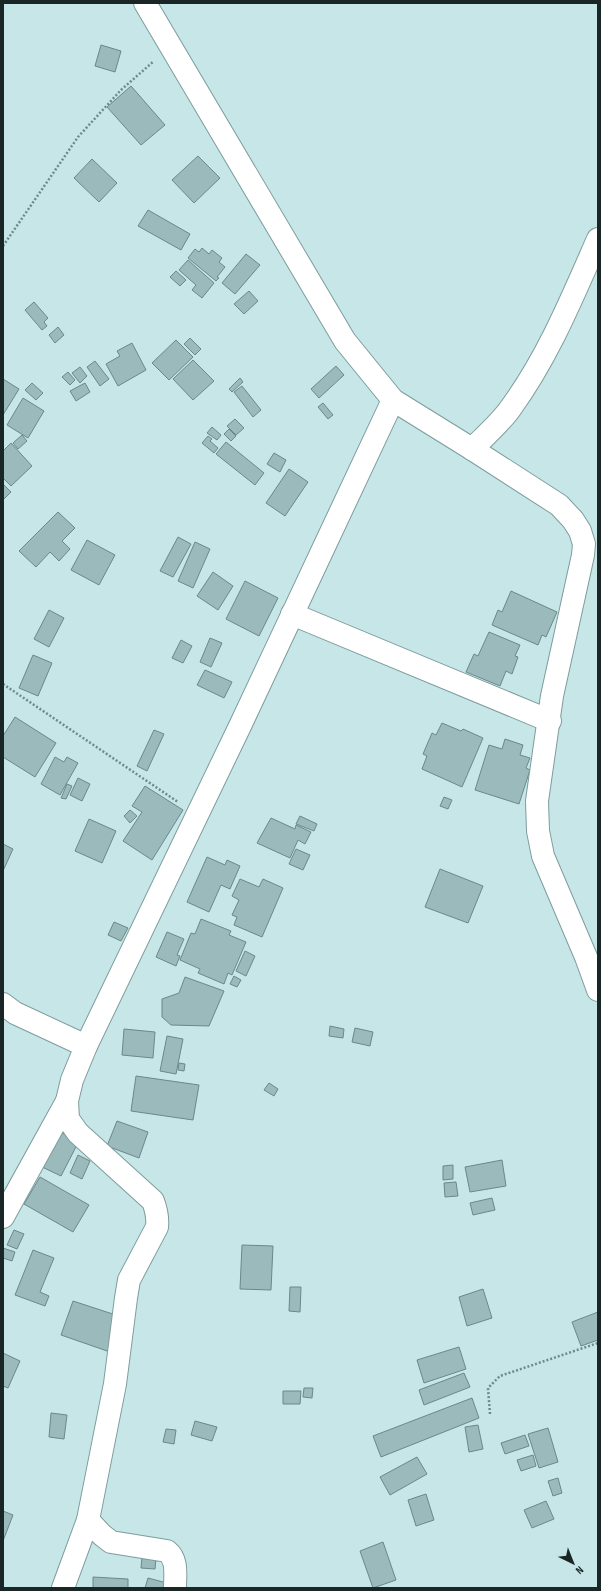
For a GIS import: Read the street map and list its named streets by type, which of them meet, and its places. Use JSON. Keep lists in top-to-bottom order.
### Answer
{
  "north": "bottom right"
}
